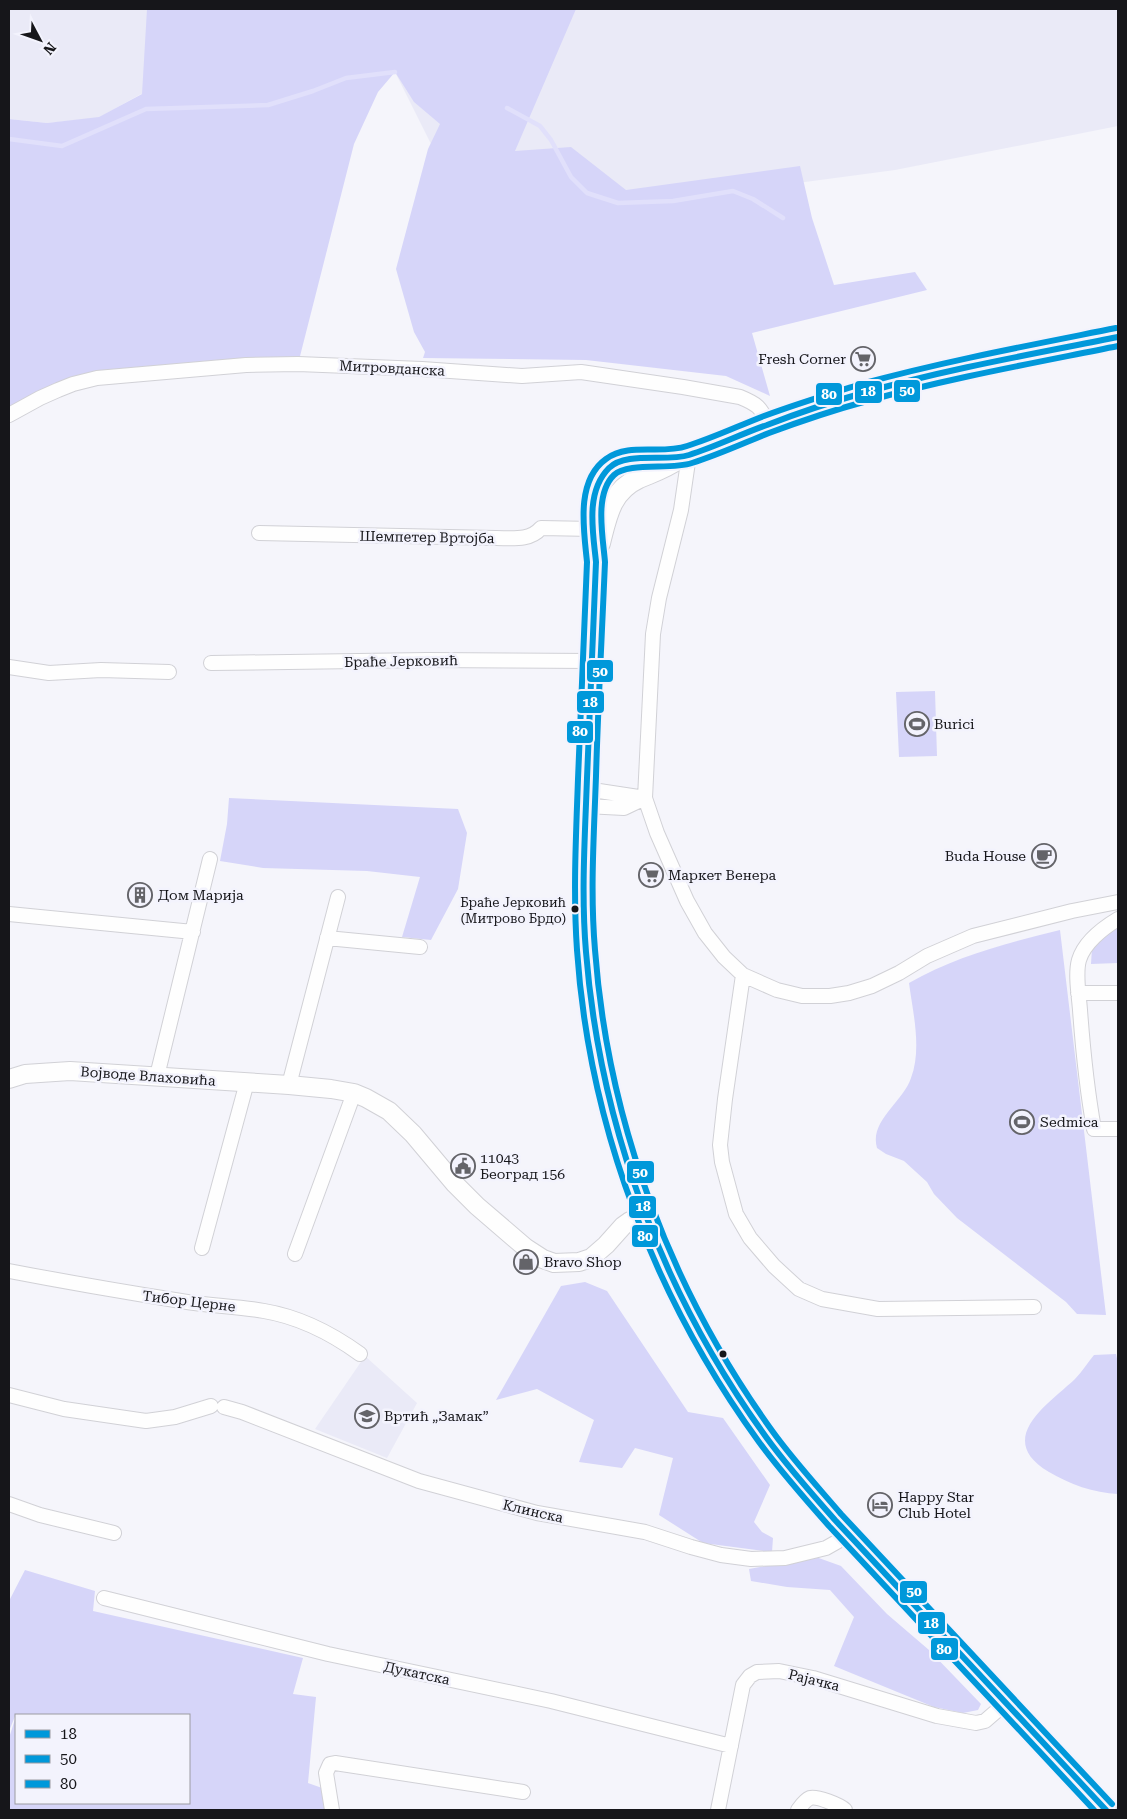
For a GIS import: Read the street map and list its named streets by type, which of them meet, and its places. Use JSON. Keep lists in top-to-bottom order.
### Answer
{
  "streets": {
    "street": [
      "Митровданска",
      "Шемпетер Вртојба",
      "Браће Јерковић",
      "Војводе Влаховића",
      "Тибор Церне",
      "Клинска",
      "Дукатска",
      "Рајачка"
    ]
  },
  "crossings": [
    ["Дукатска", "Рајачка"]
  ],
  "places": {
    "supermarket": ["Fresh Corner", "Маркет Венера"],
    "sports": ["Burici", "Sedmica"],
    "cafe": ["Buda House"],
    "building": ["Дом Марија"],
    "other": ["Браће Јерковић (Митрово Брдо)"],
    "public building": ["11043 Београд 156"],
    "shop": ["Bravo Shop"],
    "school or university": ["Вртић „Замак”"],
    "hotel": ["Happy Star Club Hotel"]
  },
  "lines": ["transit line 80", "transit line 18", "transit line 50"],
  "legend": ["18", "50", "80"],
  "north": "bottom right"
}
